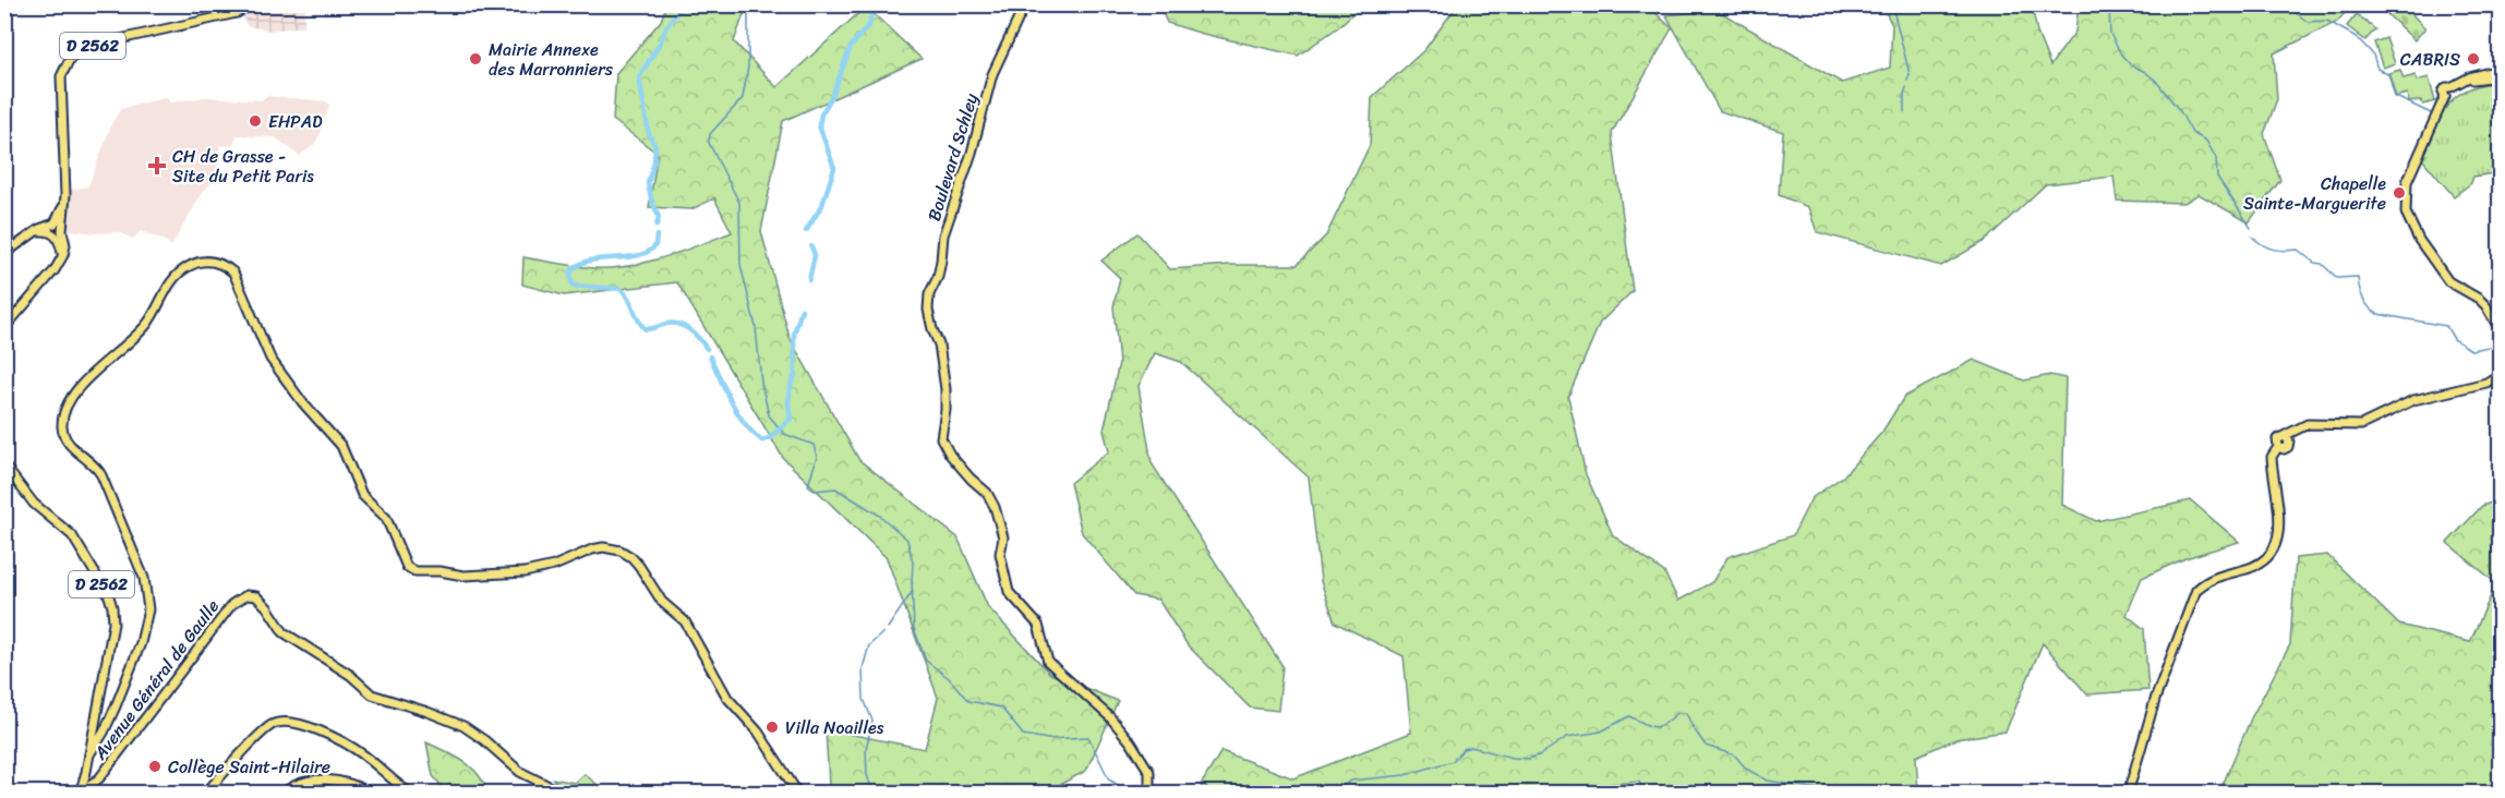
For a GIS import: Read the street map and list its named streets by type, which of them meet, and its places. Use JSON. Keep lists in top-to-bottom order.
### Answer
{
  "streets": {
    "main road": ["D 2562", "Boulevard Schley", "Avenue Général de Gaulle"]
  },
  "crossings": [
    ["D 2562", "Avenue Général de Gaulle"]
  ],
  "places": {
    "other": [
      "Mairie Annexe des Marronniers",
      "CABRIS",
      "EHPAD",
      "Chapelle Sainte-Marguerite",
      "Villa Noailles",
      "Collège Saint-Hilaire"
    ],
    "health": ["CH de Grasse - Site du Petit Paris"]
  }
}
